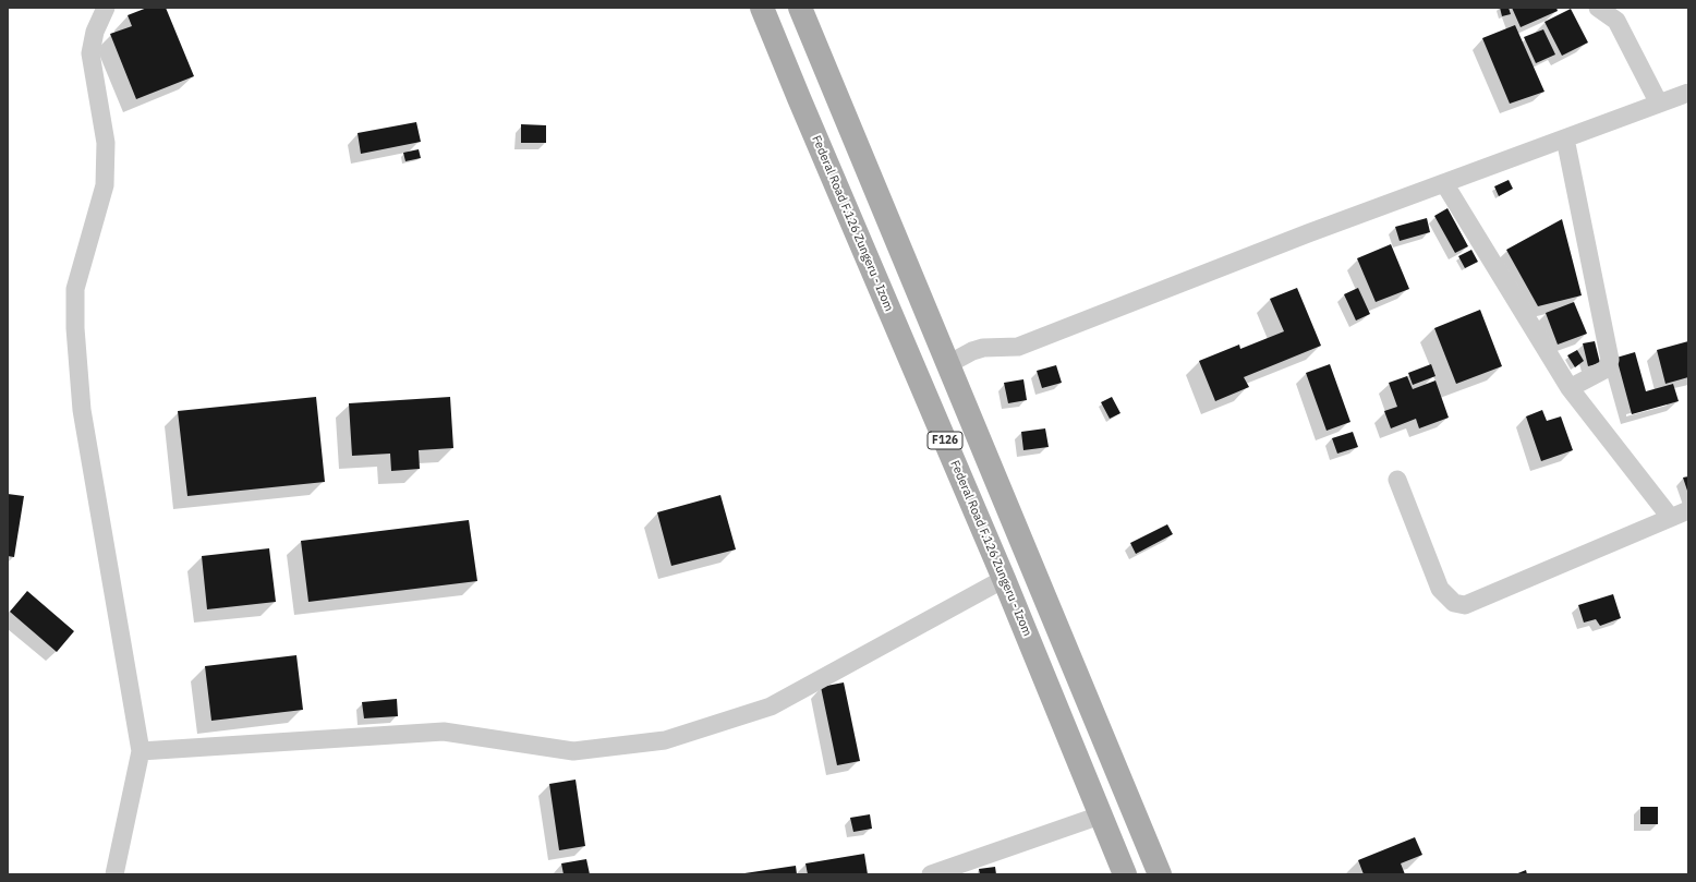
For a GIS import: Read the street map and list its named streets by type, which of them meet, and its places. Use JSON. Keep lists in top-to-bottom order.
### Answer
{
  "streets": {
    "main road": ["Federal Road F.126 Zungeru - Izom", "F126"]
  }
}
